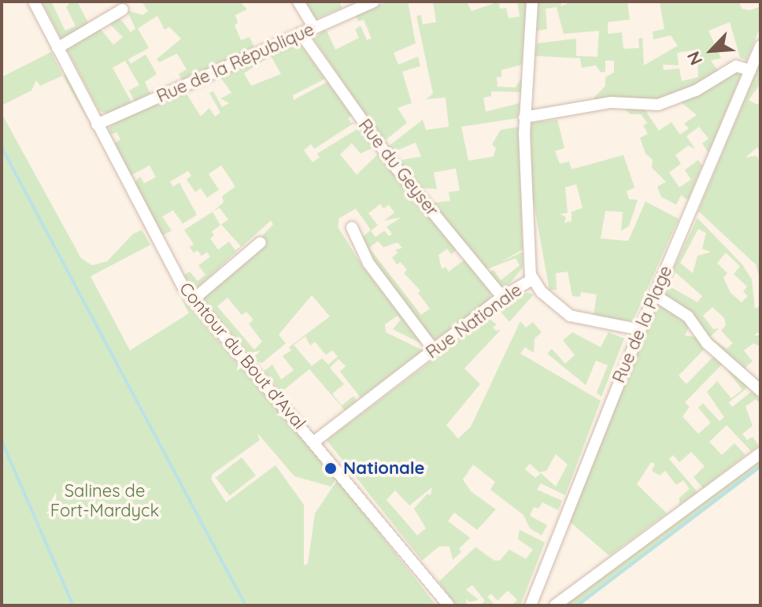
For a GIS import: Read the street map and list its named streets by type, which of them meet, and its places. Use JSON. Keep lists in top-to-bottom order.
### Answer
{
  "streets": {
    "street": [
      "Rue de la République",
      "Rue du Geyser",
      "Rue Nationale",
      "Rue de la Plage",
      "Contour du Bout d'Aval"
    ]
  },
  "crossings": [
    ["Rue de la République", "Rue du Geyser"],
    ["Rue de la République", "Contour du Bout d'Aval"],
    ["Rue du Geyser", "Rue Nationale"],
    ["Rue Nationale", "Contour du Bout d'Aval"]
  ],
  "parks": ["Salines de Fort-Mardyck"],
  "places": ["Nationale"],
  "north": "bottom left"
}
